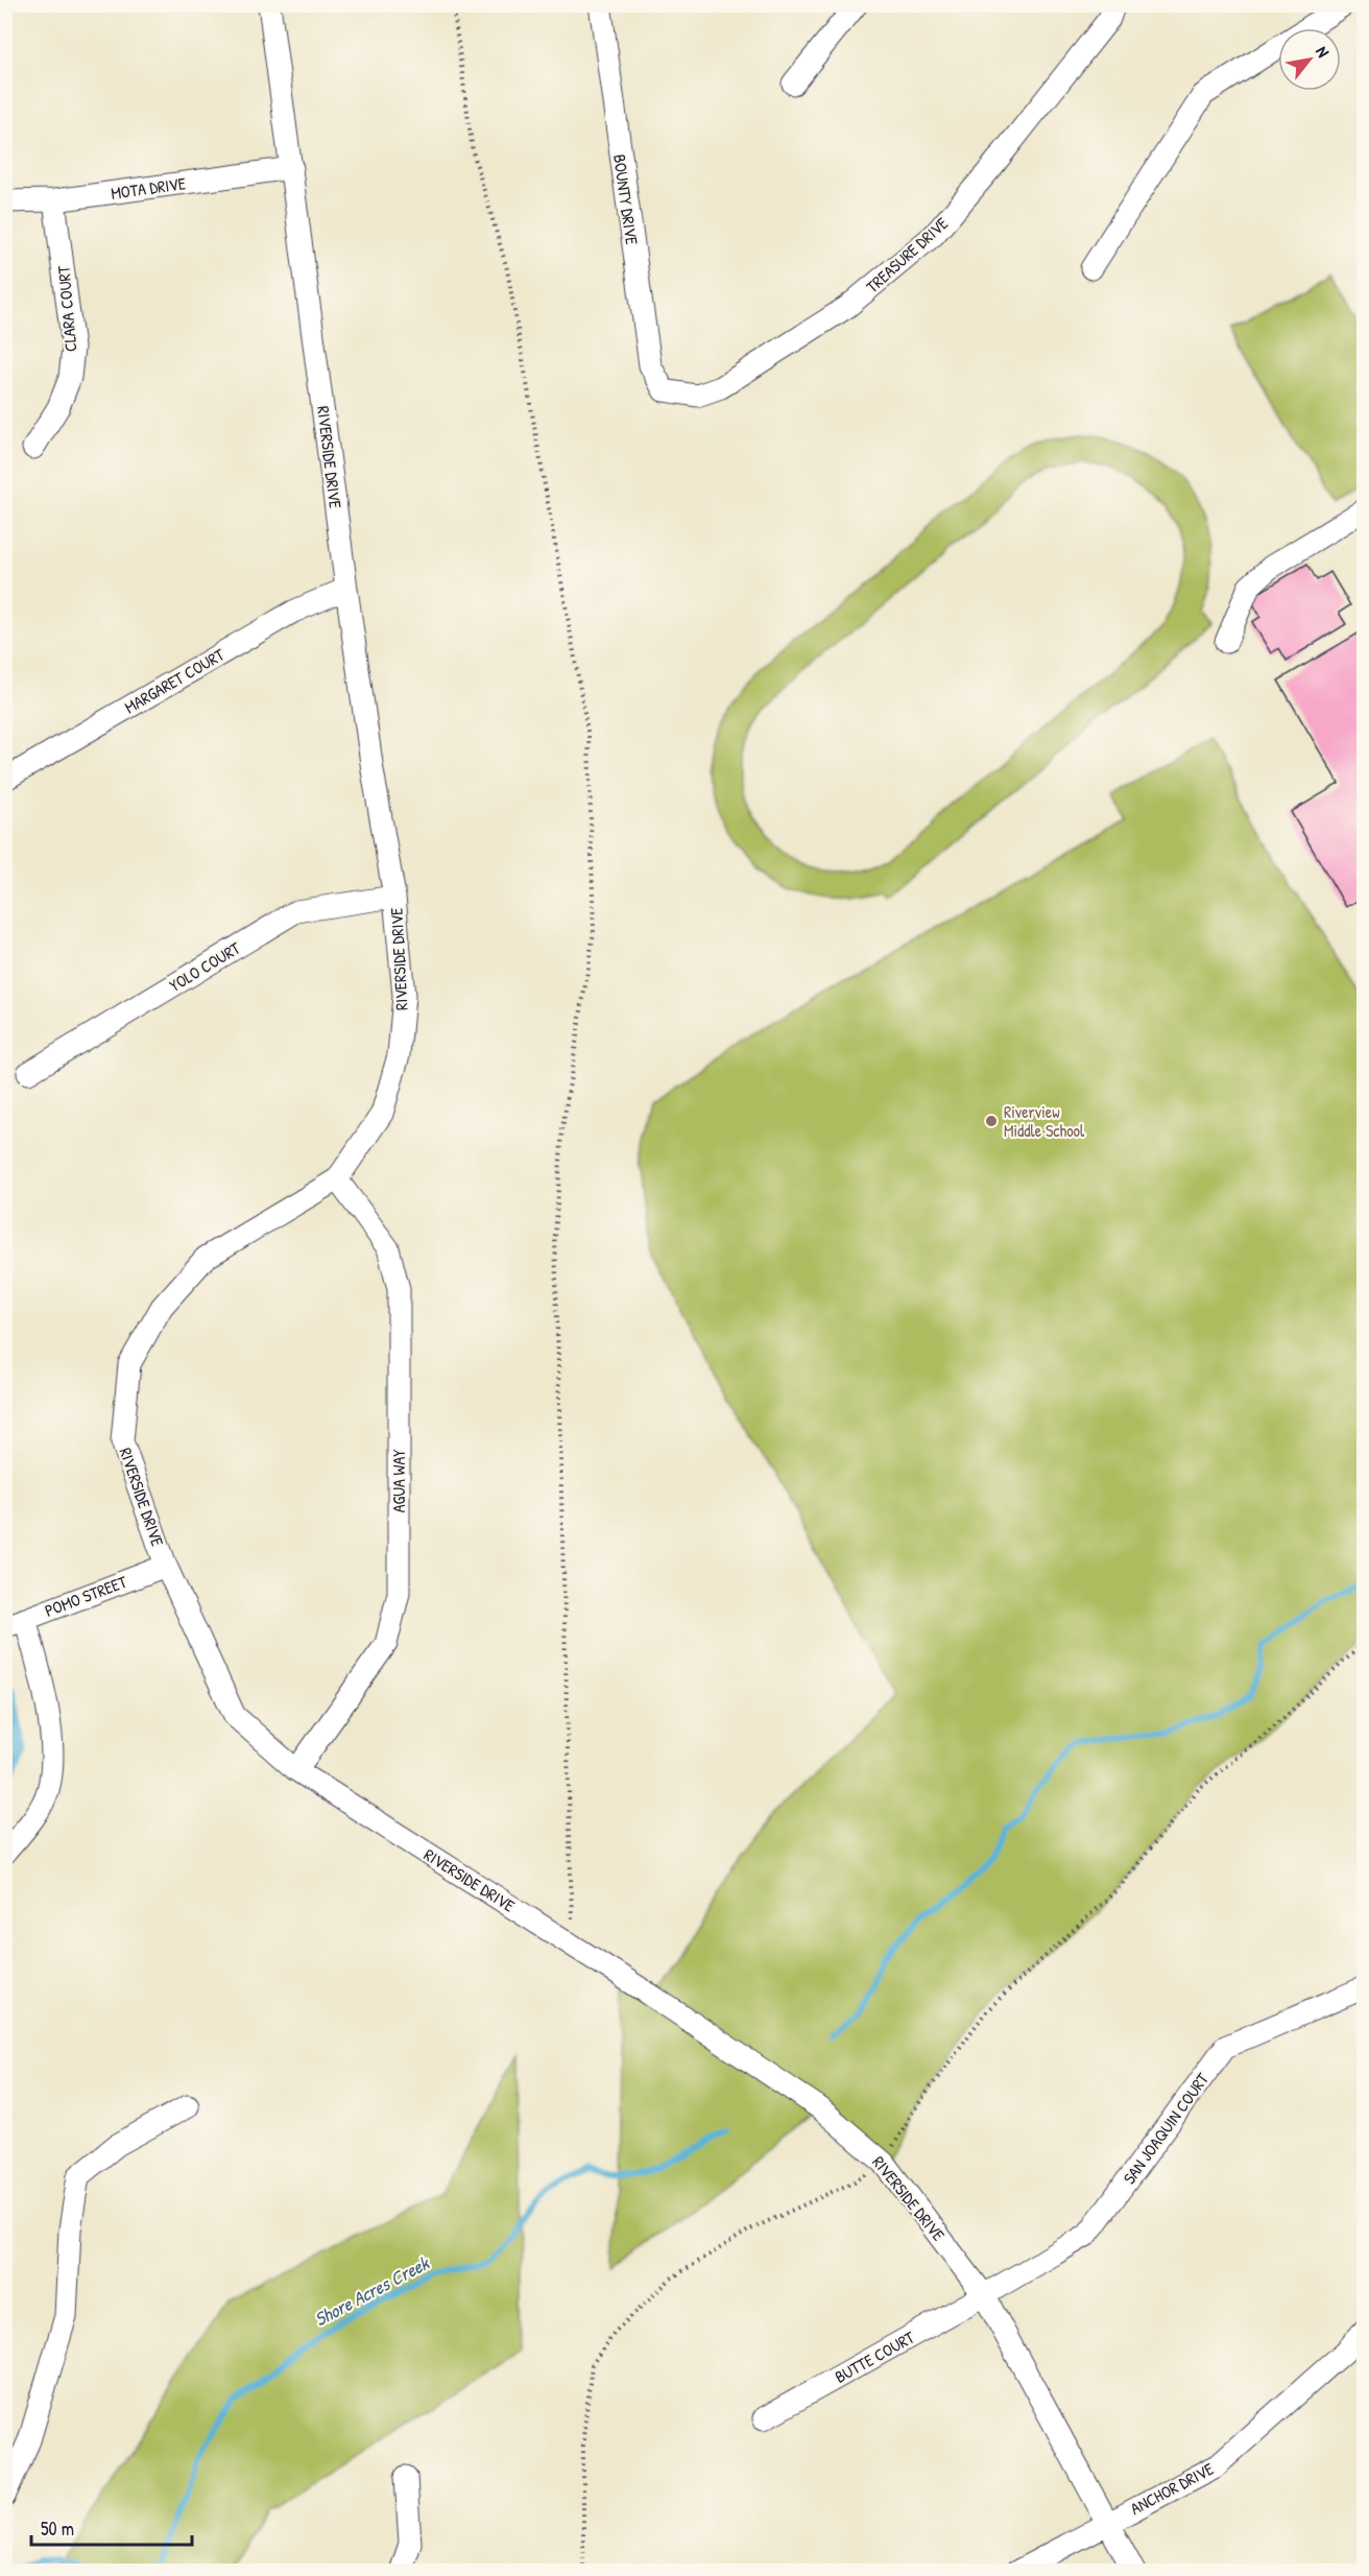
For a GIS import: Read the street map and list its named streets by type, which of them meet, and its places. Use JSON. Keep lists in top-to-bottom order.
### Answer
{
  "streets": {
    "street": [
      "MOTA DRIVE",
      "BOUNTY DRIVE",
      "TREASURE DRIVE",
      "CLARA COURT",
      "RIVERSIDE DRIVE",
      "MARGARET COURT",
      "YOLO COURT",
      "AGUA WAY",
      "POMO STREET",
      "SAN JOAQUIN COURT",
      "BUTTE COURT",
      "ANCHOR DRIVE"
    ]
  },
  "crossings": [
    ["MOTA DRIVE", "CLARA COURT"],
    ["MOTA DRIVE", "RIVERSIDE DRIVE"],
    ["BOUNTY DRIVE", "TREASURE DRIVE"],
    ["RIVERSIDE DRIVE", "MARGARET COURT"],
    ["RIVERSIDE DRIVE", "YOLO COURT"],
    ["RIVERSIDE DRIVE", "AGUA WAY"],
    ["RIVERSIDE DRIVE", "POMO STREET"],
    ["RIVERSIDE DRIVE", "SAN JOAQUIN COURT"],
    ["RIVERSIDE DRIVE", "BUTTE COURT"],
    ["RIVERSIDE DRIVE", "ANCHOR DRIVE"],
    ["SAN JOAQUIN COURT", "BUTTE COURT"]
  ],
  "water": ["Shore Acres Creek"],
  "places": ["Riverview Middle School"],
  "scale_bar": "50 m",
  "north": "top right"
}
